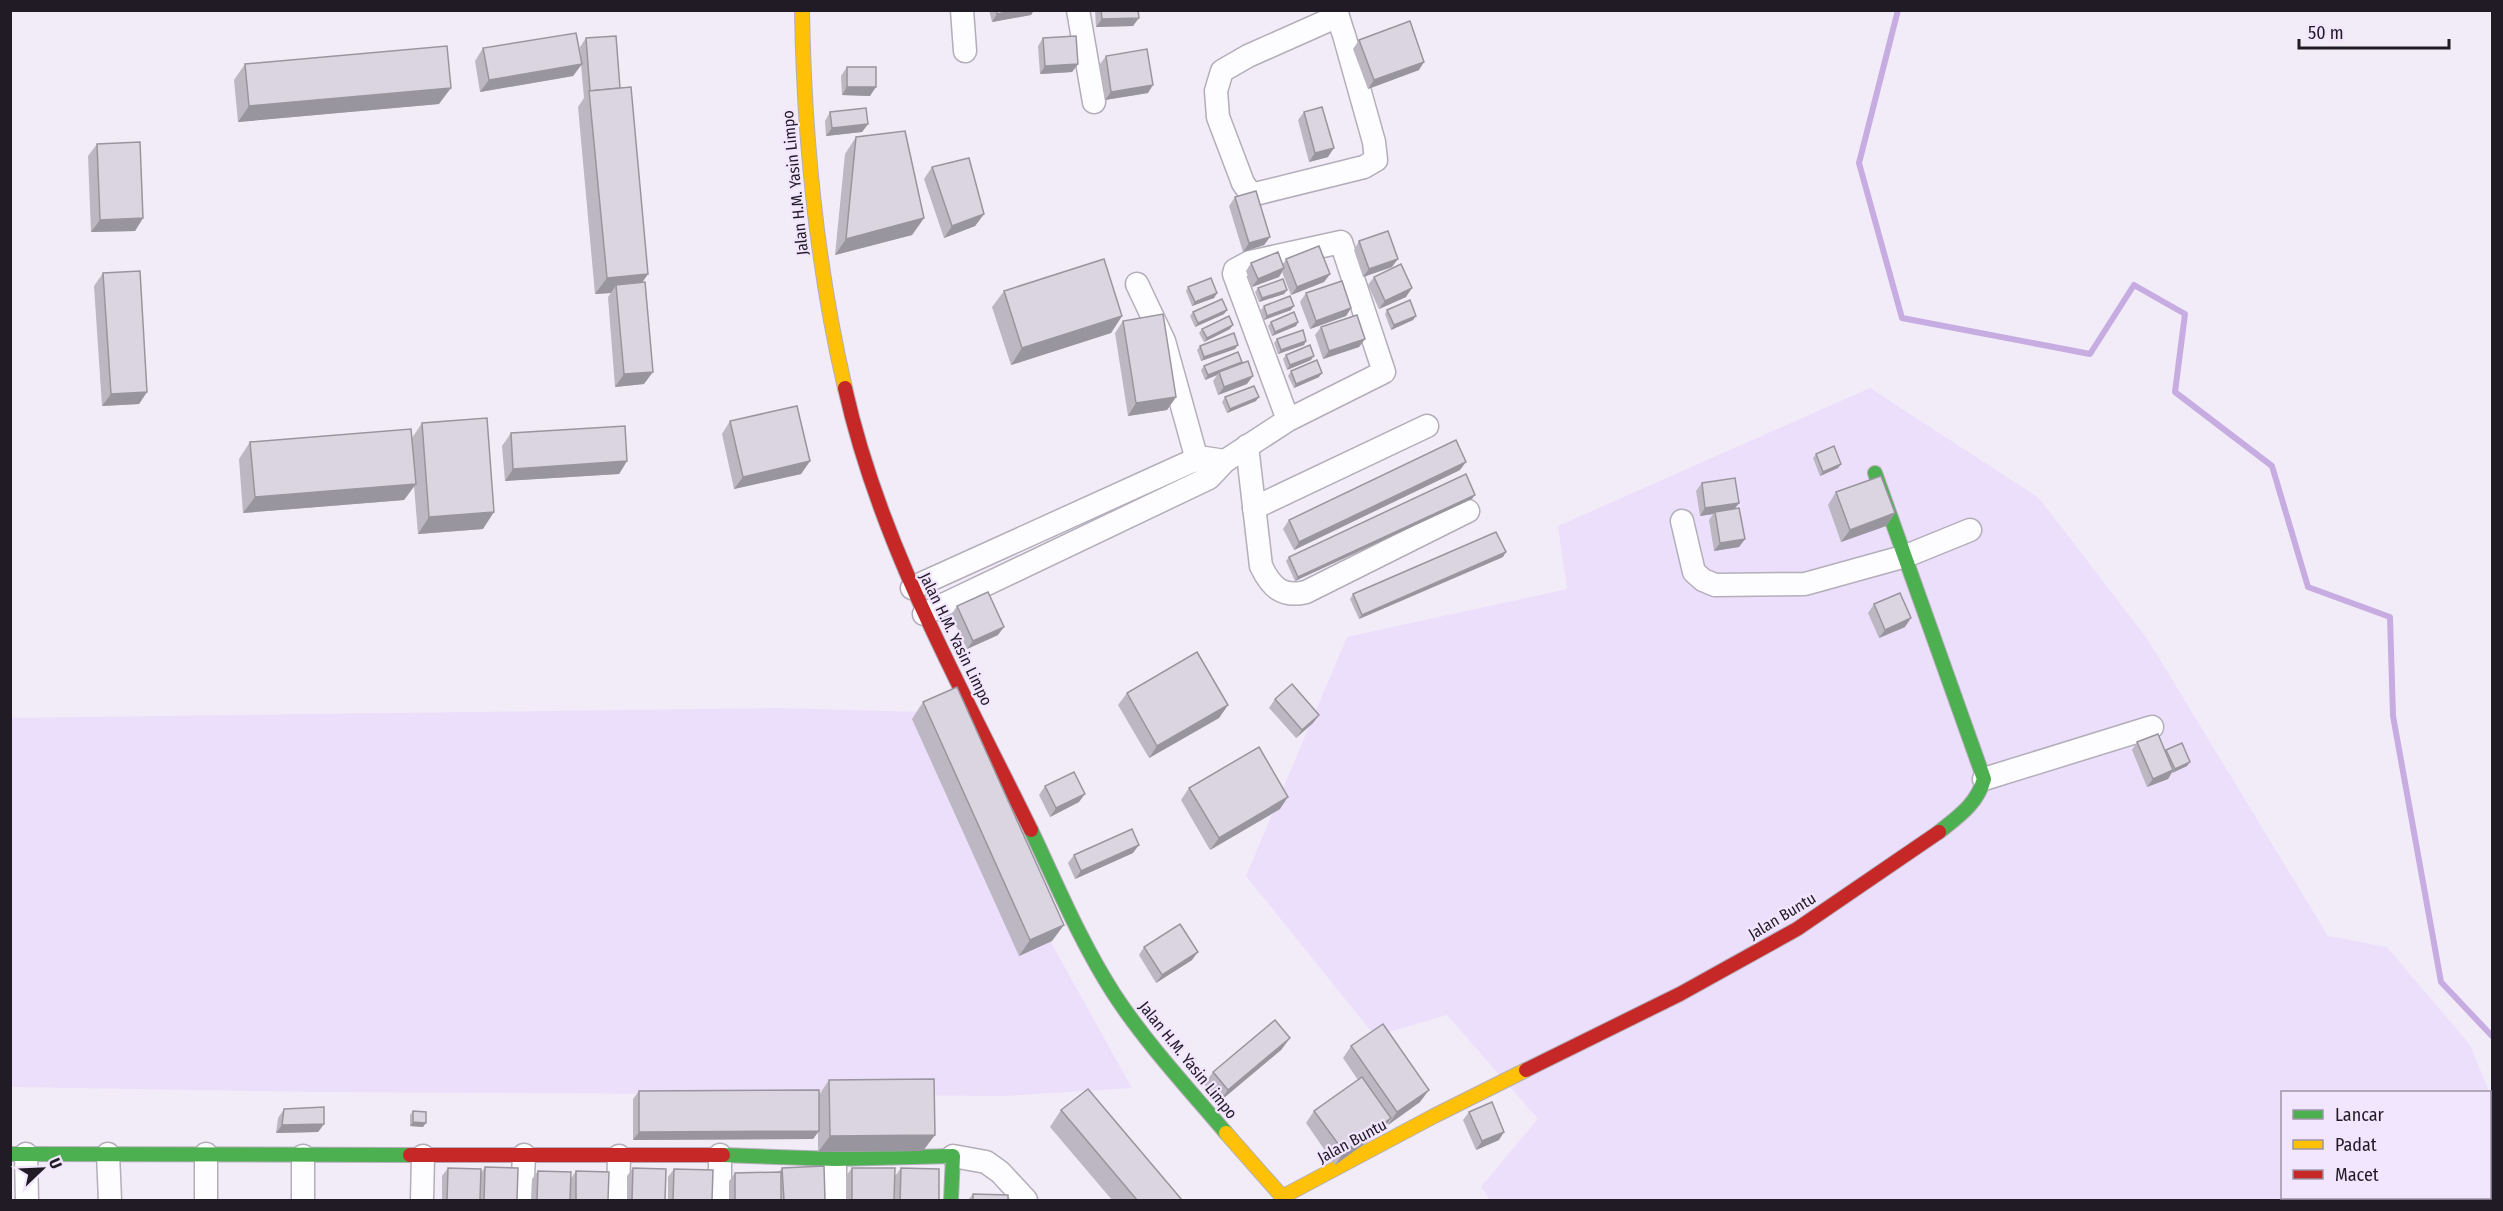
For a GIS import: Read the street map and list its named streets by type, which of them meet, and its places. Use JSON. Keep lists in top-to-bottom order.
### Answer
{
  "streets": {
    "street": ["Jalan H.M. Yasin Limpo", "Jalan Buntu"]
  },
  "crossings": [
    ["Jalan H.M. Yasin Limpo", "Jalan Buntu"]
  ],
  "legend": ["Lancar", "Padat", "Macet"],
  "scale_bar": "50 m",
  "north": "top right"
}
